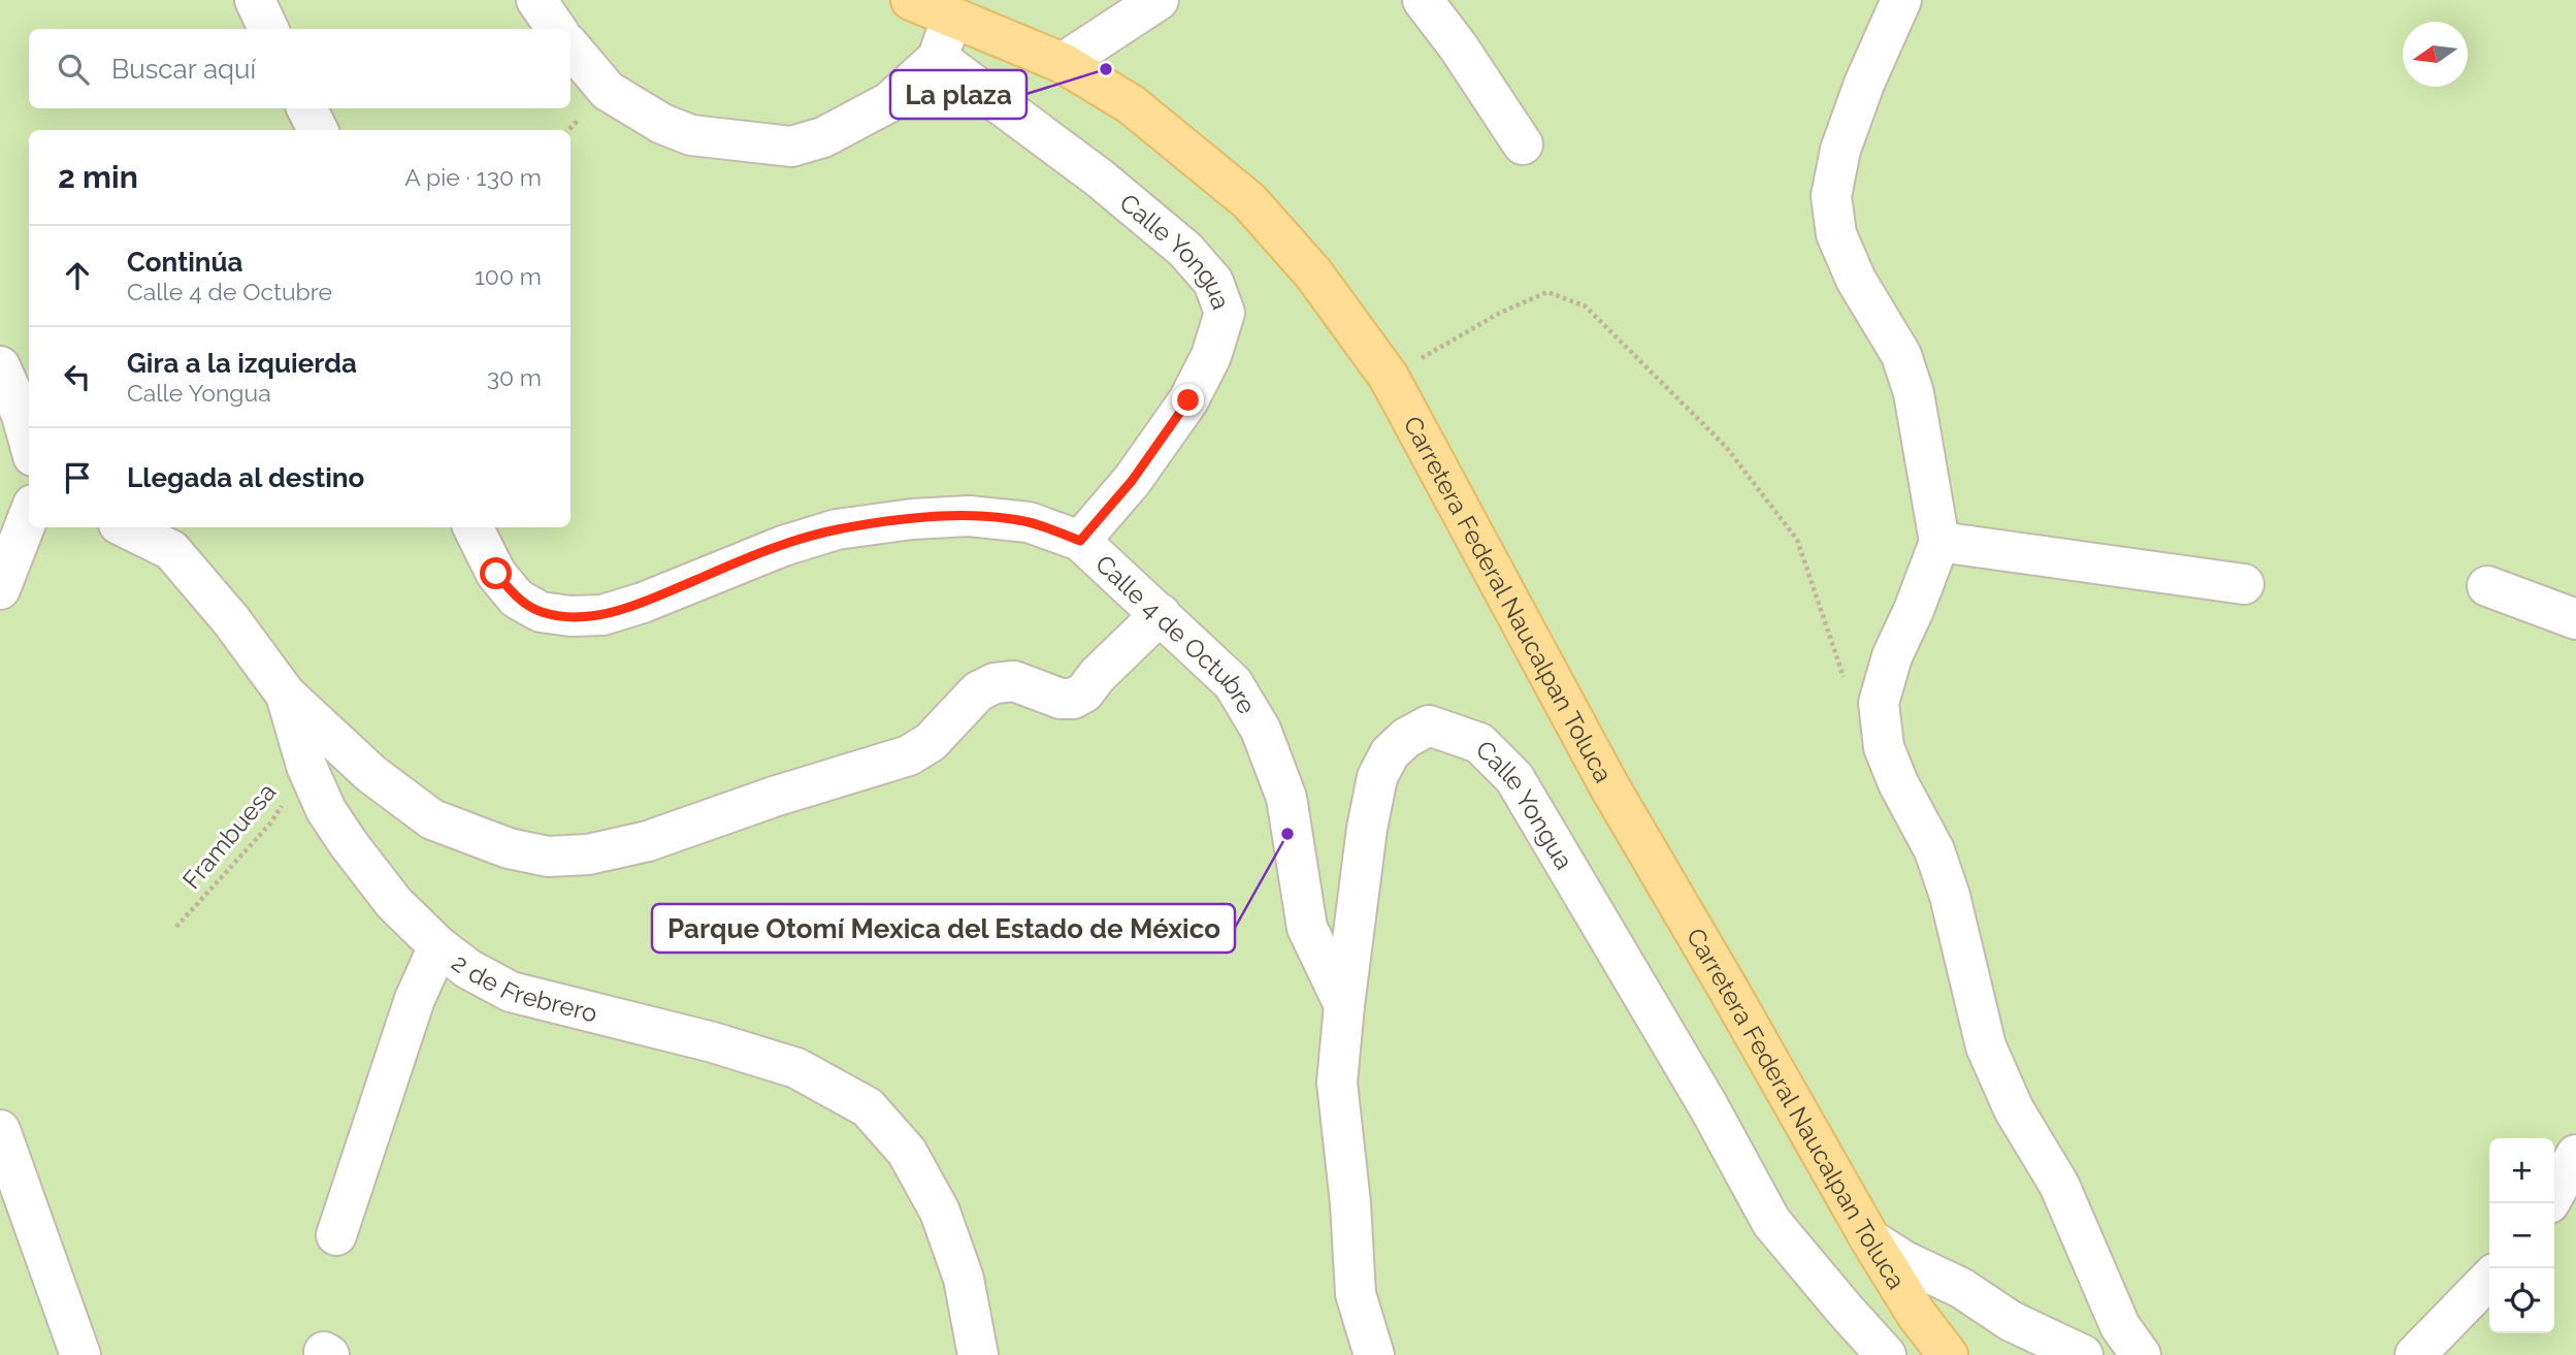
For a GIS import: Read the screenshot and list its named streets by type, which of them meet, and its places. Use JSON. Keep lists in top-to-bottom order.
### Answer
{
  "streets": {
    "main road": ["Carretera Federal Naucalpan Toluca"],
    "street": ["Calle Yongua", "Calle 4 de Octubre", "2 de Frebrero"],
    "path": ["Frambuesa"]
  },
  "crossings": [
    ["Calle Yongua", "Calle 4 de Octubre"],
    ["Frambuesa", "2 de Frebrero"]
  ],
  "places": ["La plaza", "Parque Otomí Mexica del Estado de México"],
  "north": "left",
  "page": {
    "search": "Buscar aquí",
    "heading": ["2 min", "A pie · 130 m"],
    "list": [
      ["Continúa", "Calle 4 de Octubre", "100 m"],
      ["Gira a la izquierda", "Calle Yongua", "30 m"],
      "Llegada al destino"
    ],
    "map_buttons": ["+", "−"]
  }
}
